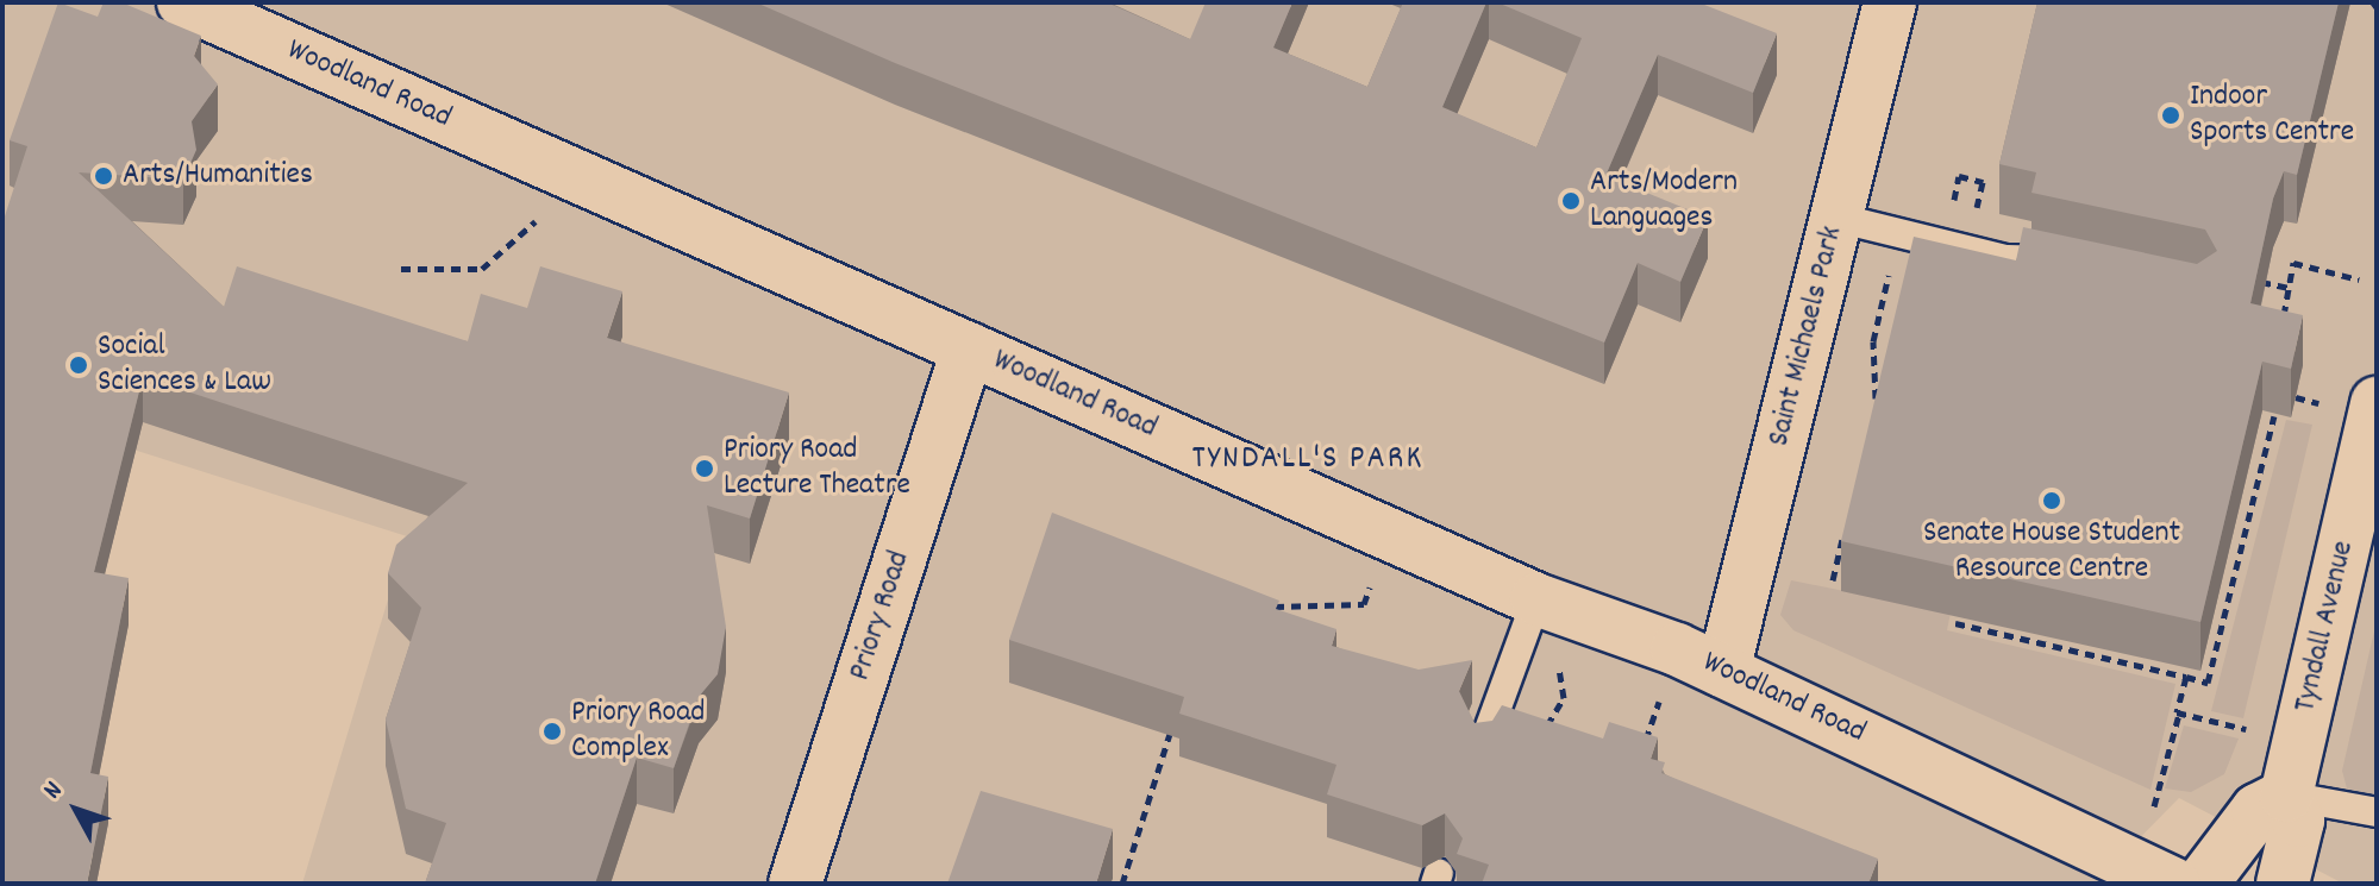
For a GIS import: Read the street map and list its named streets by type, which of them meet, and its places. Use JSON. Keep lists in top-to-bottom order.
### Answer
{
  "streets": {
    "street": [
      "Woodland Road",
      "Saint Michaels Park",
      "Priory Road",
      "Tyndall Avenue"
    ]
  },
  "crossings": [
    ["Woodland Road", "Saint Michaels Park"],
    ["Woodland Road", "Priory Road"]
  ],
  "districts": ["TYNDALL'S PARK"],
  "places": [
    "Indoor Sports Centre",
    "Arts/Humanities",
    "Arts/Modern Languages",
    "Social Sciences & Law",
    "Priory Road Lecture Theatre",
    "Senate House Student Resource Centre",
    "Priory Road Complex"
  ],
  "north": "top left"
}
